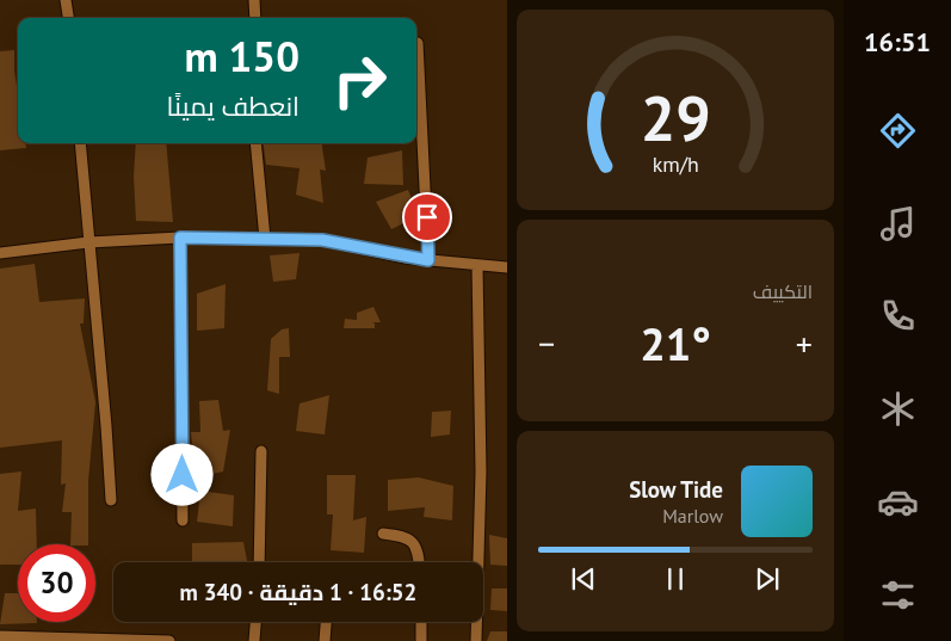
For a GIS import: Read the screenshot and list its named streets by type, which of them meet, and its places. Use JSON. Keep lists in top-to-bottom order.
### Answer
{
  "page": {
    "tabs": "16:51",
    "turn": ["150 m", "انعطف يمينًا"],
    "tile": "التكييف",
    "heat": ["−", "21°", "+"],
    "song": ["Slow Tide", "Marlow"],
    "limit": "30",
    "trip": "16:52 · 1 دقيقة · 340 m",
    "gauge": ["29", "km/h"]
  }
}
